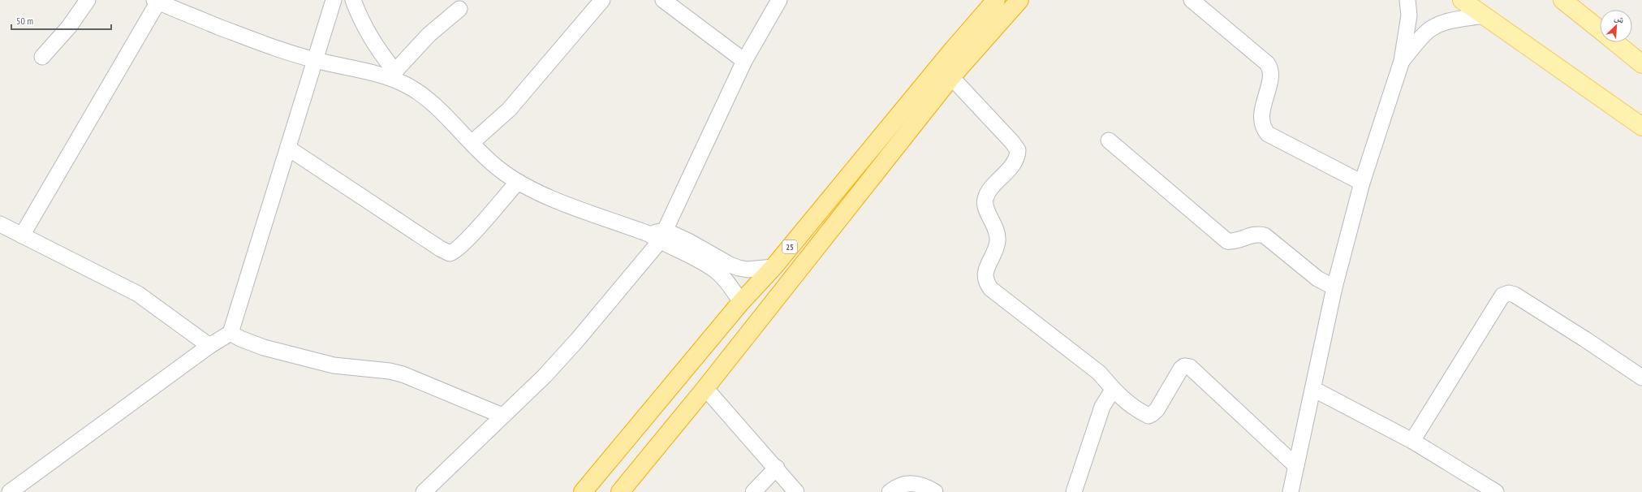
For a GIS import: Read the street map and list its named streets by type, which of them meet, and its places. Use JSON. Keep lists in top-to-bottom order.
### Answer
{
  "streets": {
    "highway": ["25"]
  },
  "scale_bar": "50 m",
  "north": "top right"
}
